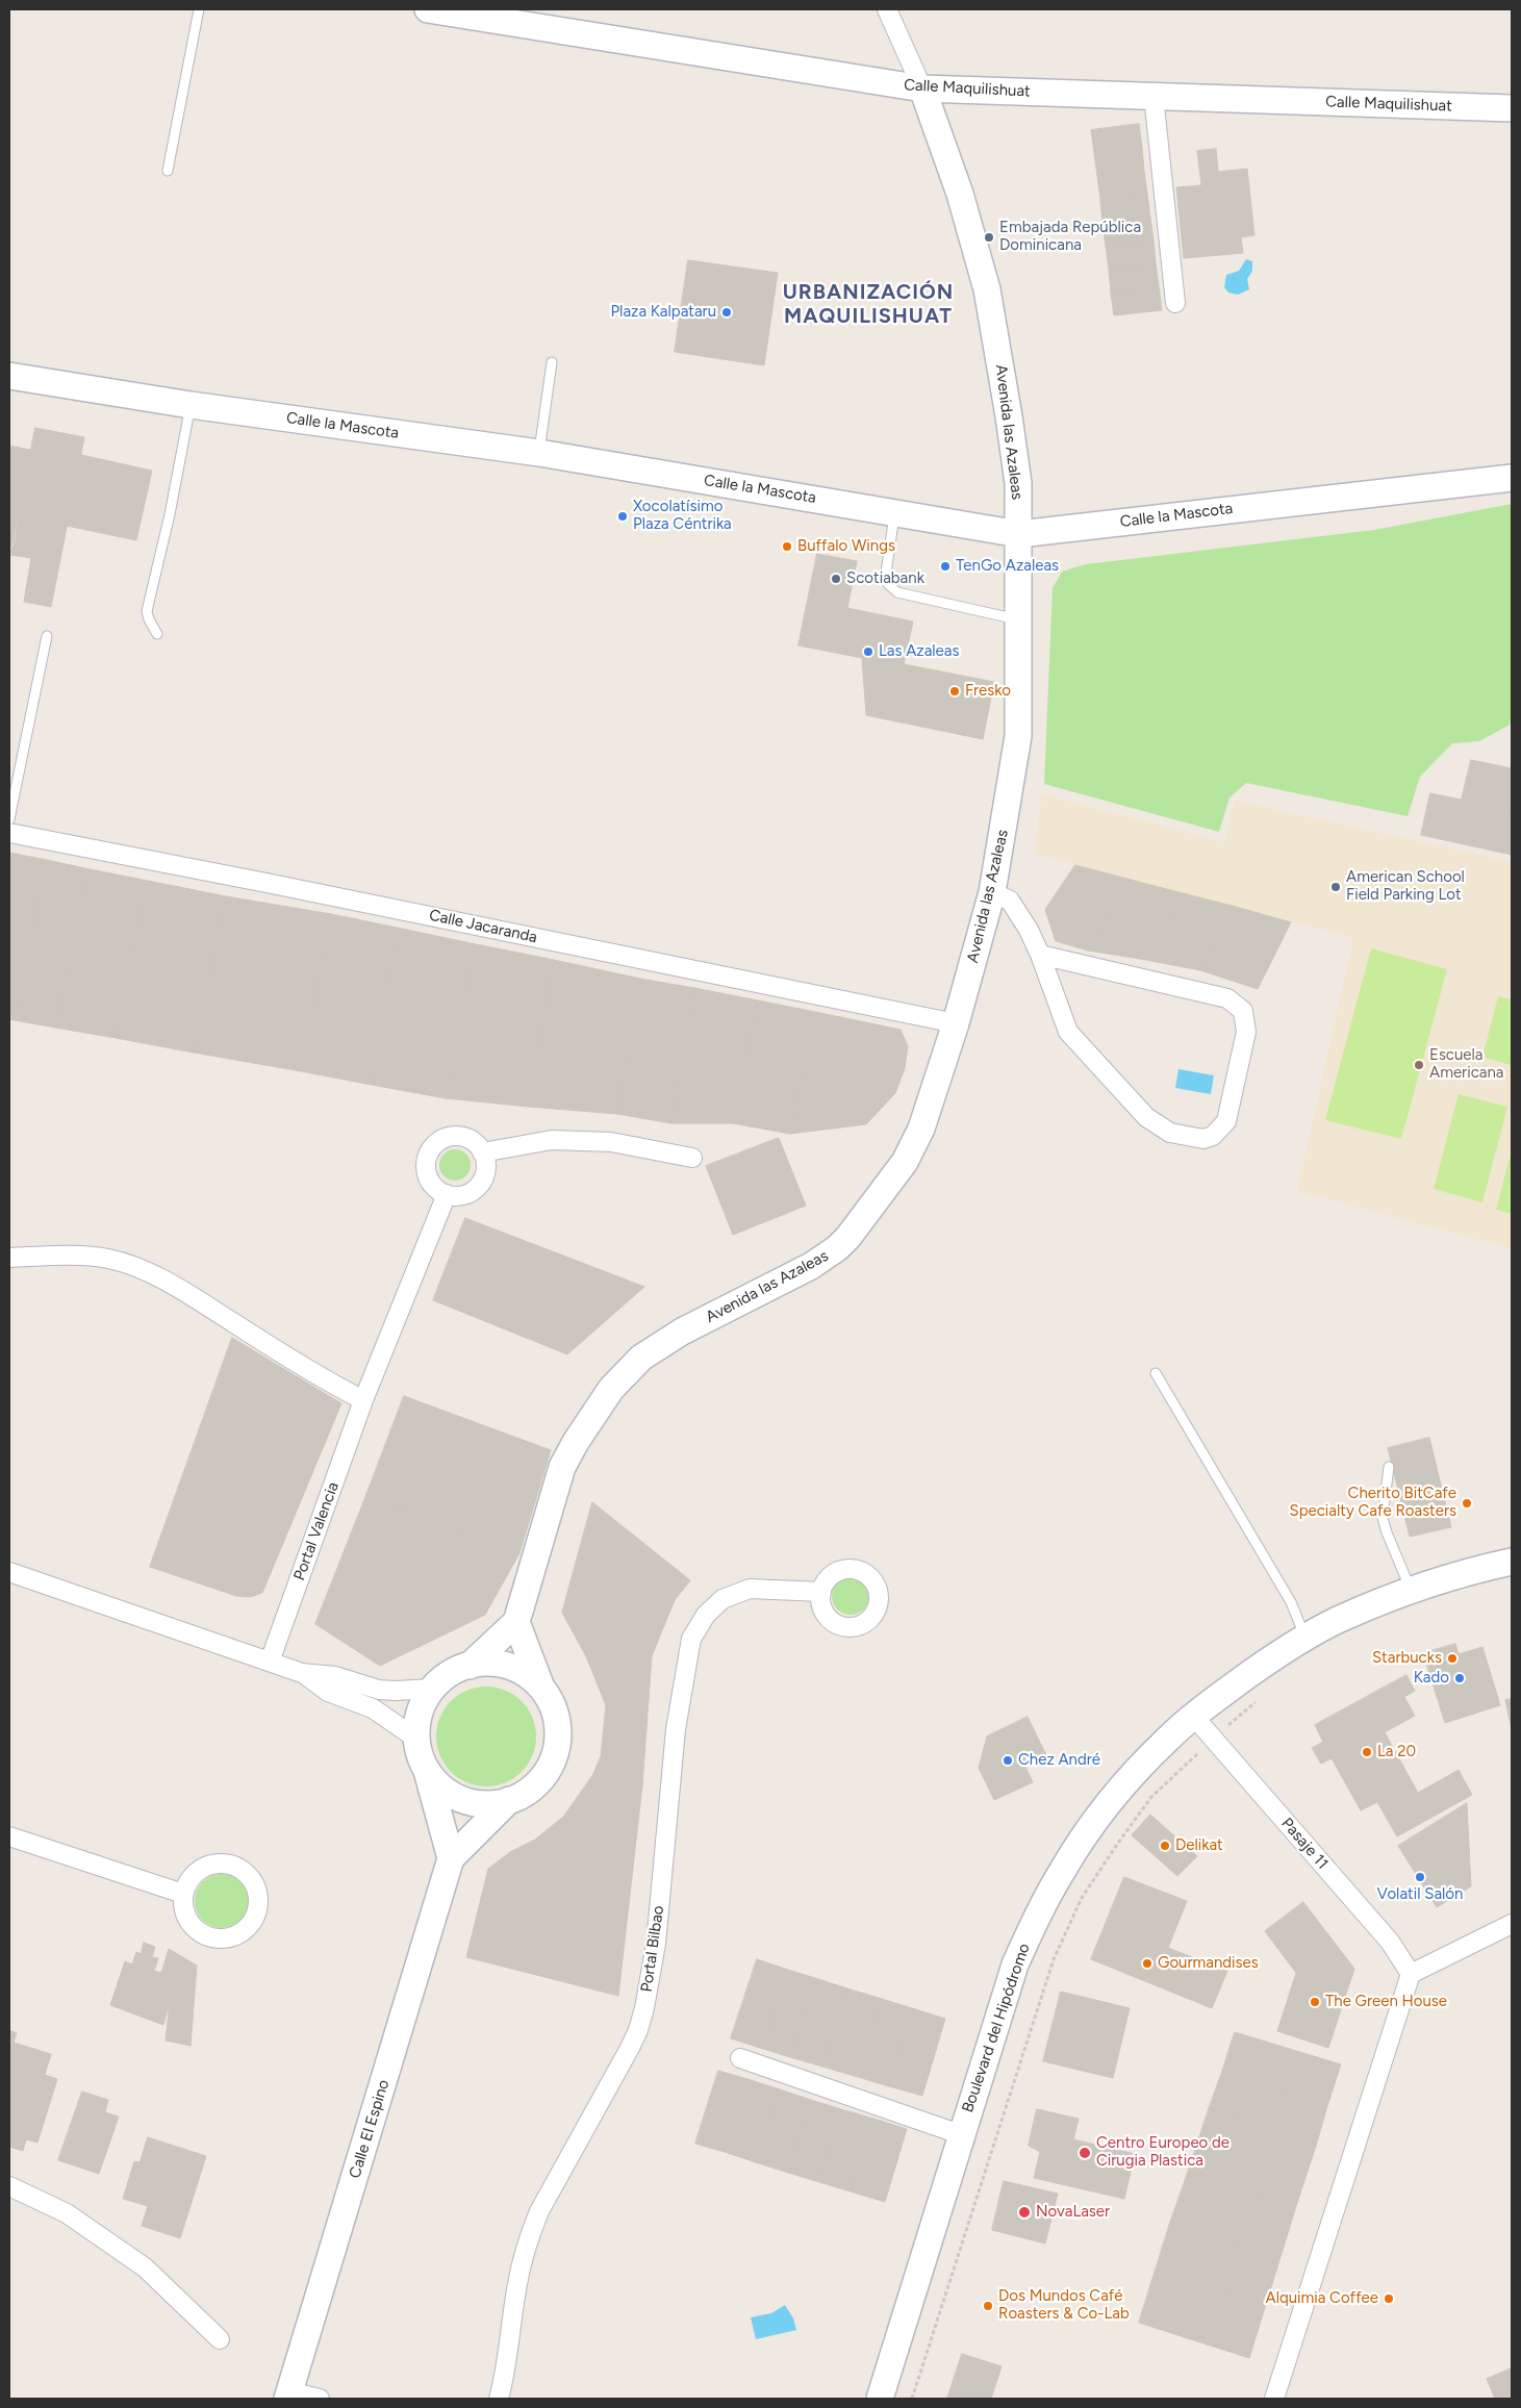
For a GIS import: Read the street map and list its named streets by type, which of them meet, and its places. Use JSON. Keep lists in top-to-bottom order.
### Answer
{
  "streets": {
    "street": [
      "Calle Maquilishuat",
      "Calle la Mascota",
      "Avenida las Azaleas",
      "Calle Jacaranda",
      "Portal Valencia",
      "Pasaje 11",
      "Portal Bilbao",
      "Boulevard del Hipódromo",
      "Calle El Espino"
    ]
  },
  "crossings": [
    ["Calle Maquilishuat", "Avenida las Azaleas"],
    ["Calle la Mascota", "Avenida las Azaleas"],
    ["Avenida las Azaleas", "Calle Jacaranda"],
    ["Pasaje 11", "Boulevard del Hipódromo"]
  ],
  "districts": ["URBANIZACIÓN MAQUILISHUAT"],
  "places": [
    "Embajada República Dominicana",
    "Plaza Kalpataru",
    "Xocolatísimo Plaza Céntrika",
    "Buffalo Wings",
    "TenGo Azaleas",
    "Scotiabank",
    "Las Azaleas",
    "Fresko",
    "American School Field Parking Lot",
    "Escuela Americana",
    "Cherito BitCafe Specialty Cafe Roasters",
    "Starbucks",
    "Kado",
    "La 20",
    "Chez André",
    "Delikat",
    "Volatil Salón",
    "Gourmandises",
    "The Green House",
    "Centro Europeo de Cirugia Plastica",
    "NovaLaser",
    "Alquimia Coffee",
    "Dos Mundos Café Roasters & Co-Lab"
  ]
}
